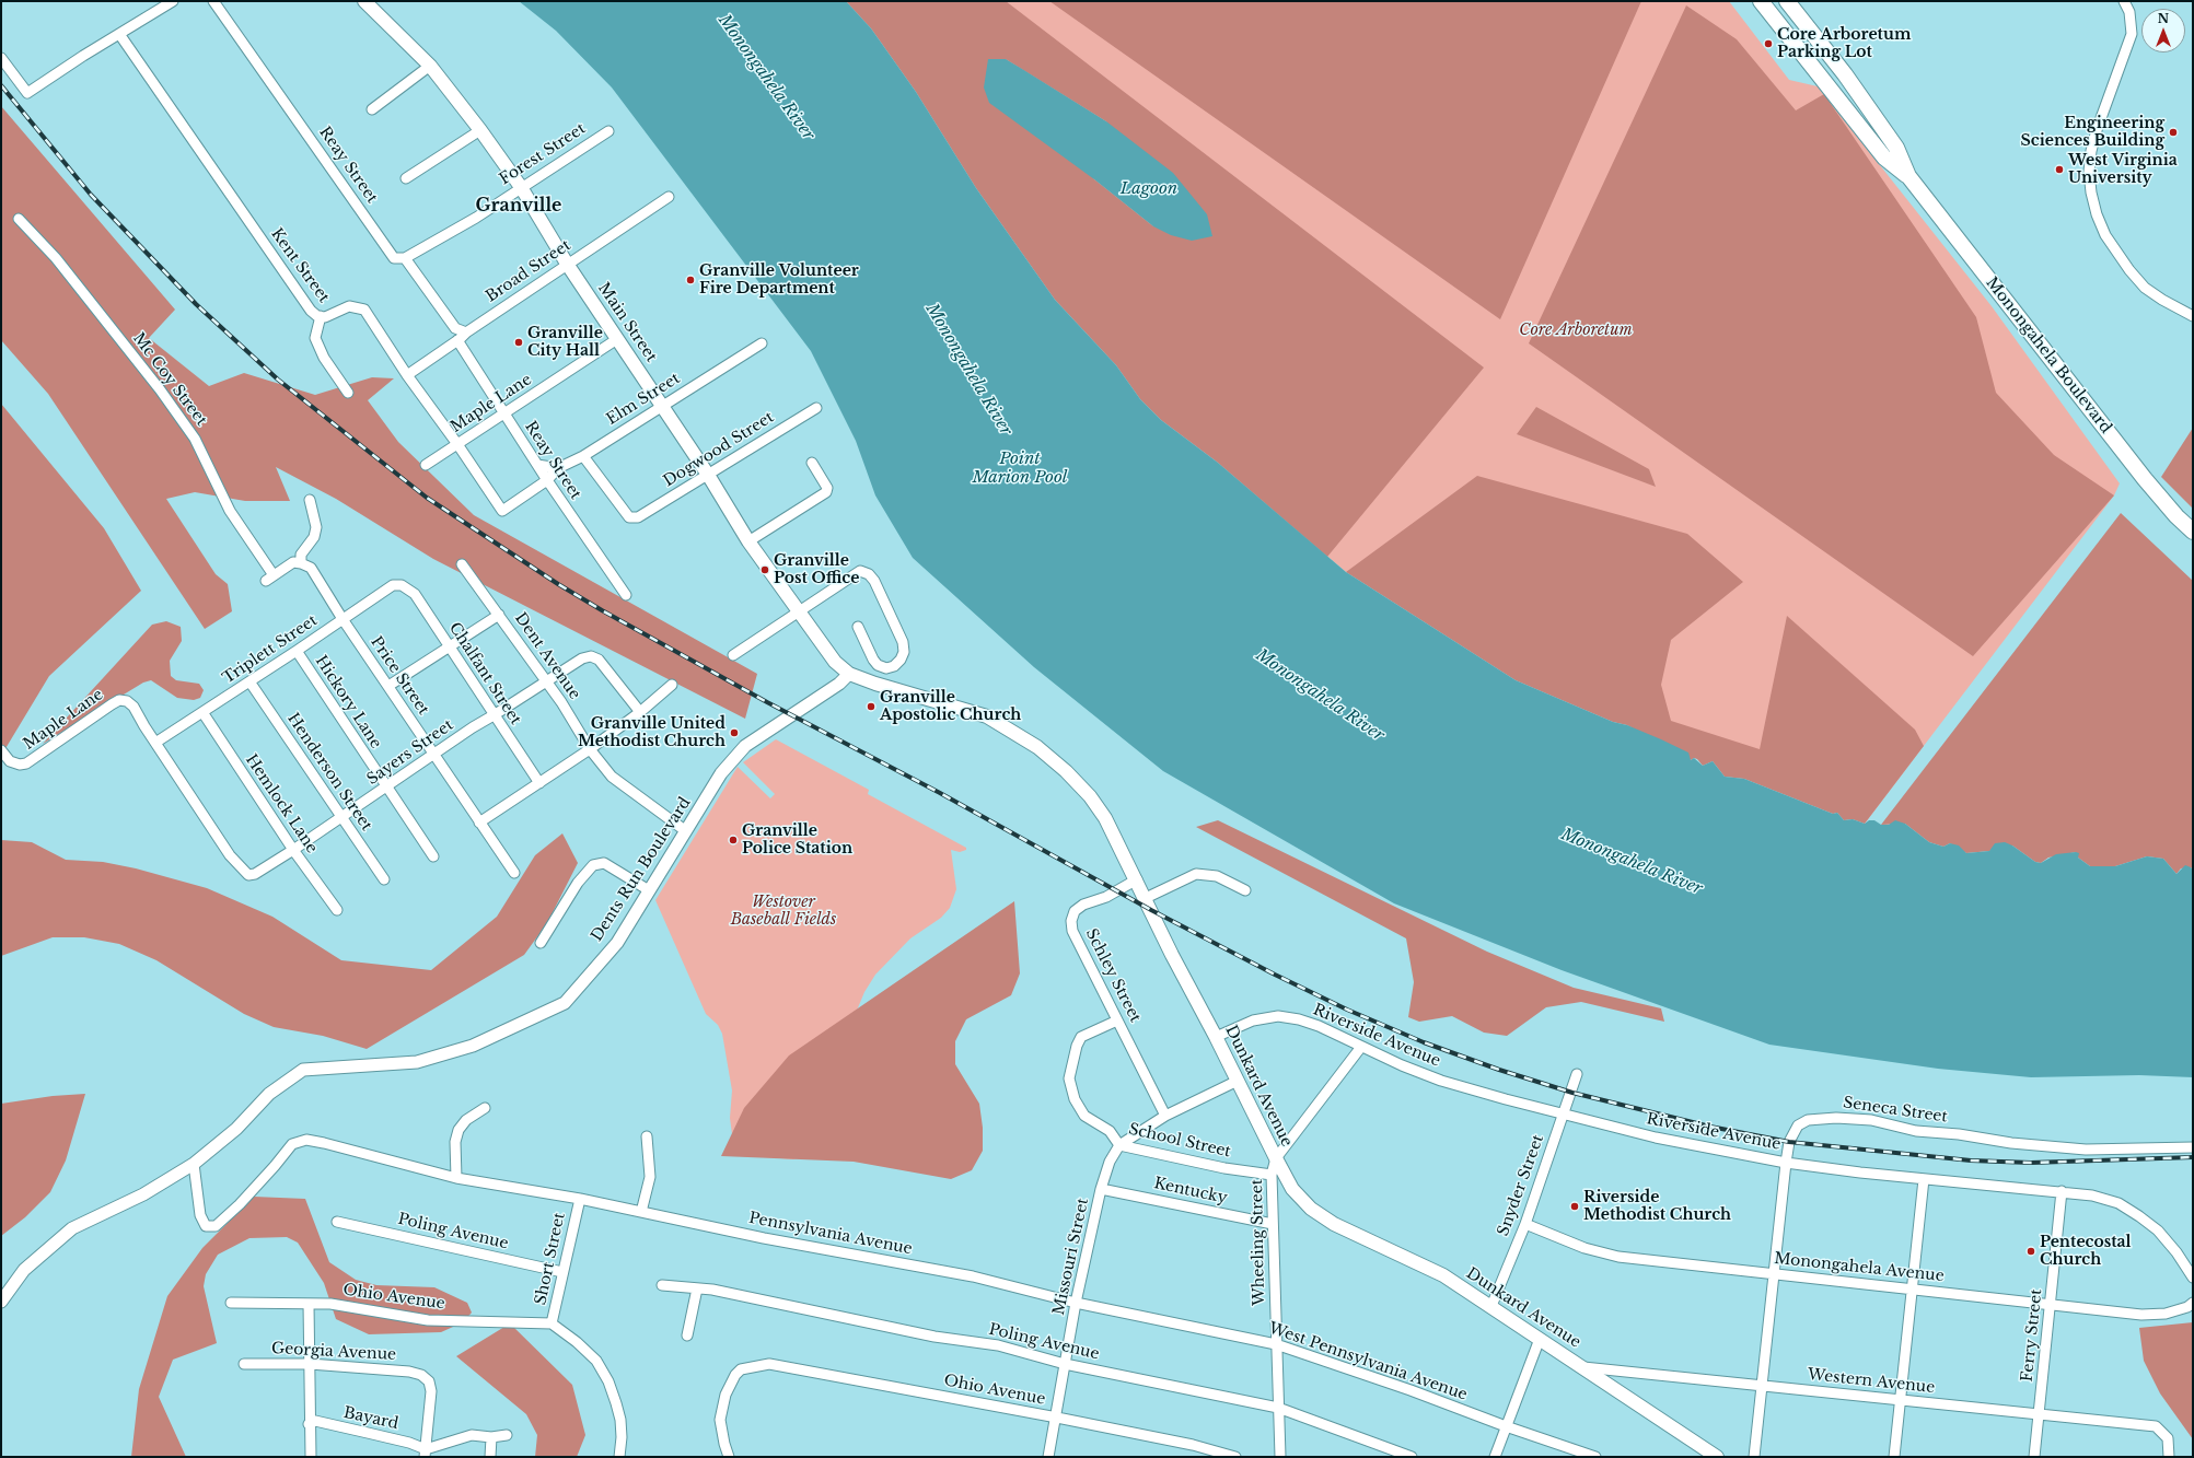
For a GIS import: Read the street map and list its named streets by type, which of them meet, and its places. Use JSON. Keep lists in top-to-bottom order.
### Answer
{
  "streets": {
    "main road": ["Main Street", "Monongahela Boulevard", "Dunkard Avenue"],
    "street": [
      "Forest Street",
      "Reay Street",
      "Kent Street",
      "Broad Street",
      "Mc Coy Street",
      "Elm Street",
      "Maple Lane",
      "Dogwood Street",
      "Triplett Street",
      "Dent Avenue",
      "Chalfant Street",
      "Price Street",
      "Hickory Lane",
      "Sayers Street",
      "Henderson Street",
      "Hemlock Lane",
      "Dents Run Boulevard",
      "Schley Street",
      "Riverside Avenue",
      "Seneca Street",
      "School Street",
      "Snyder Street",
      "Kentucky",
      "Poling Avenue",
      "Pennsylvania Avenue",
      "Wheeling Street",
      "Missouri Street",
      "Short Street",
      "Monongahela Avenue",
      "Ohio Avenue",
      "Ferry Street",
      "Georgia Avenue",
      "West Pennsylvania Avenue",
      "Western Avenue",
      "Bayard"
    ]
  },
  "crossings": [
    ["Forest Street", "Reay Street"],
    ["Forest Street", "Main Street"],
    ["Reay Street", "Kent Street"],
    ["Reay Street", "Broad Street"],
    ["Reay Street", "Maple Lane"],
    ["Kent Street", "Broad Street"],
    ["Kent Street", "Maple Lane"],
    ["Broad Street", "Main Street"],
    ["Main Street", "Elm Street"],
    ["Main Street", "Maple Lane"],
    ["Main Street", "Dogwood Street"],
    ["Main Street", "Dents Run Boulevard"],
    ["Main Street", "Dunkard Avenue"],
    ["Mc Coy Street", "Price Street"],
    ["Elm Street", "Dogwood Street"],
    ["Maple Lane", "Triplett Street"],
    ["Maple Lane", "Sayers Street"],
    ["Triplett Street", "Chalfant Street"],
    ["Triplett Street", "Price Street"],
    ["Triplett Street", "Hickory Lane"],
    ["Triplett Street", "Sayers Street"],
    ["Triplett Street", "Henderson Street"],
    ["Triplett Street", "Hemlock Lane"],
    ["Dent Avenue", "Sayers Street"],
    ["Dent Avenue", "Dents Run Boulevard"],
    ["Chalfant Street", "Sayers Street"],
    ["Price Street", "Sayers Street"],
    ["Hickory Lane", "Sayers Street"],
    ["Sayers Street", "Henderson Street"],
    ["Sayers Street", "Hemlock Lane"],
    ["Dents Run Boulevard", "Dunkard Avenue"],
    ["Schley Street", "Dunkard Avenue"],
    ["Schley Street", "School Street"],
    ["Schley Street", "Missouri Street"],
    ["Riverside Avenue", "Dunkard Avenue"],
    ["Riverside Avenue", "Seneca Street"],
    ["Riverside Avenue", "Snyder Street"],
    ["Riverside Avenue", "Ferry Street"],
    ["Dunkard Avenue", "Snyder Street"],
    ["Dunkard Avenue", "Wheeling Street"],
    ["Dunkard Avenue", "Missouri Street"],
    ["Dunkard Avenue", "Western Avenue"],
    ["Seneca Street", "Monongahela Avenue"],
    ["Seneca Street", "Western Avenue"],
    ["School Street", "Wheeling Street"],
    ["School Street", "Missouri Street"],
    ["Snyder Street", "Monongahela Avenue"],
    ["Kentucky", "Wheeling Street"],
    ["Kentucky", "Missouri Street"],
    ["Poling Avenue", "Wheeling Street"],
    ["Poling Avenue", "Missouri Street"],
    ["Poling Avenue", "Short Street"],
    ["Pennsylvania Avenue", "Missouri Street"],
    ["Pennsylvania Avenue", "Short Street"],
    ["Pennsylvania Avenue", "West Pennsylvania Avenue"],
    ["Wheeling Street", "West Pennsylvania Avenue"],
    ["Missouri Street", "Ohio Avenue"],
    ["Missouri Street", "West Pennsylvania Avenue"],
    ["Short Street", "Ohio Avenue"],
    ["Monongahela Avenue", "Ferry Street"],
    ["Ferry Street", "Western Avenue"],
    ["Georgia Avenue", "Bayard"]
  ],
  "districts": ["Granville"],
  "water": ["Monongahela River", "Lagoon", "Point Marion Pool"],
  "parks": ["Core Arboretum", "Westover Baseball Fields"],
  "places": [
    "Core Arboretum Parking Lot",
    "Engineering Sciences Building",
    "West Virginia University",
    "Granville Volunteer Fire Department",
    "Granville City Hall",
    "Granville Post Office",
    "Granville Apostolic Church",
    "Granville United Methodist Church",
    "Granville Police Station",
    "Riverside Methodist Church",
    "Pentecostal Church"
  ],
  "north": "top"
}
